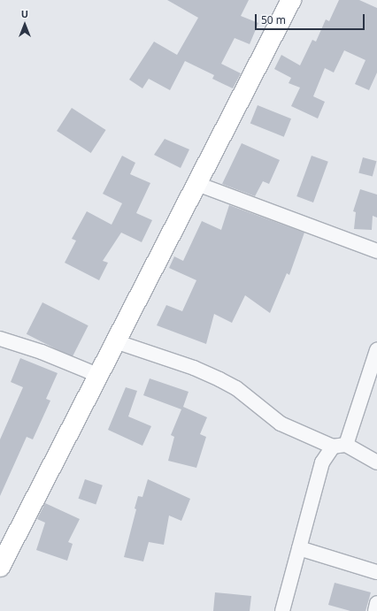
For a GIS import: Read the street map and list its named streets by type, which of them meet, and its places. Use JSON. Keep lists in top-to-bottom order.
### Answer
{
  "scale_bar": "50 m",
  "north": "top"
}
